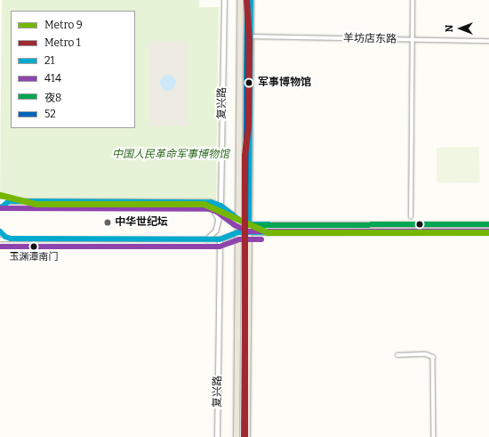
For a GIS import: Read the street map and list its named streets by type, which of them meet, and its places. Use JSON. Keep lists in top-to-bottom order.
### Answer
{
  "streets": {
    "highway": ["复兴路"],
    "street": ["羊坊店东路"]
  },
  "parks": ["中国人民革命军事博物馆"],
  "places": ["军事博物馆", "中华世纪坛", "玉渊潭南门"],
  "lines": [
    "metro line 1",
    "transit line 21",
    "transit line 夜8",
    "transit line 52",
    "metro line 9",
    "transit line 414"
  ],
  "legend": [
    "Metro 9",
    "Metro 1",
    "21",
    "414",
    "夜8",
    "52"
  ],
  "north": "left"
}
